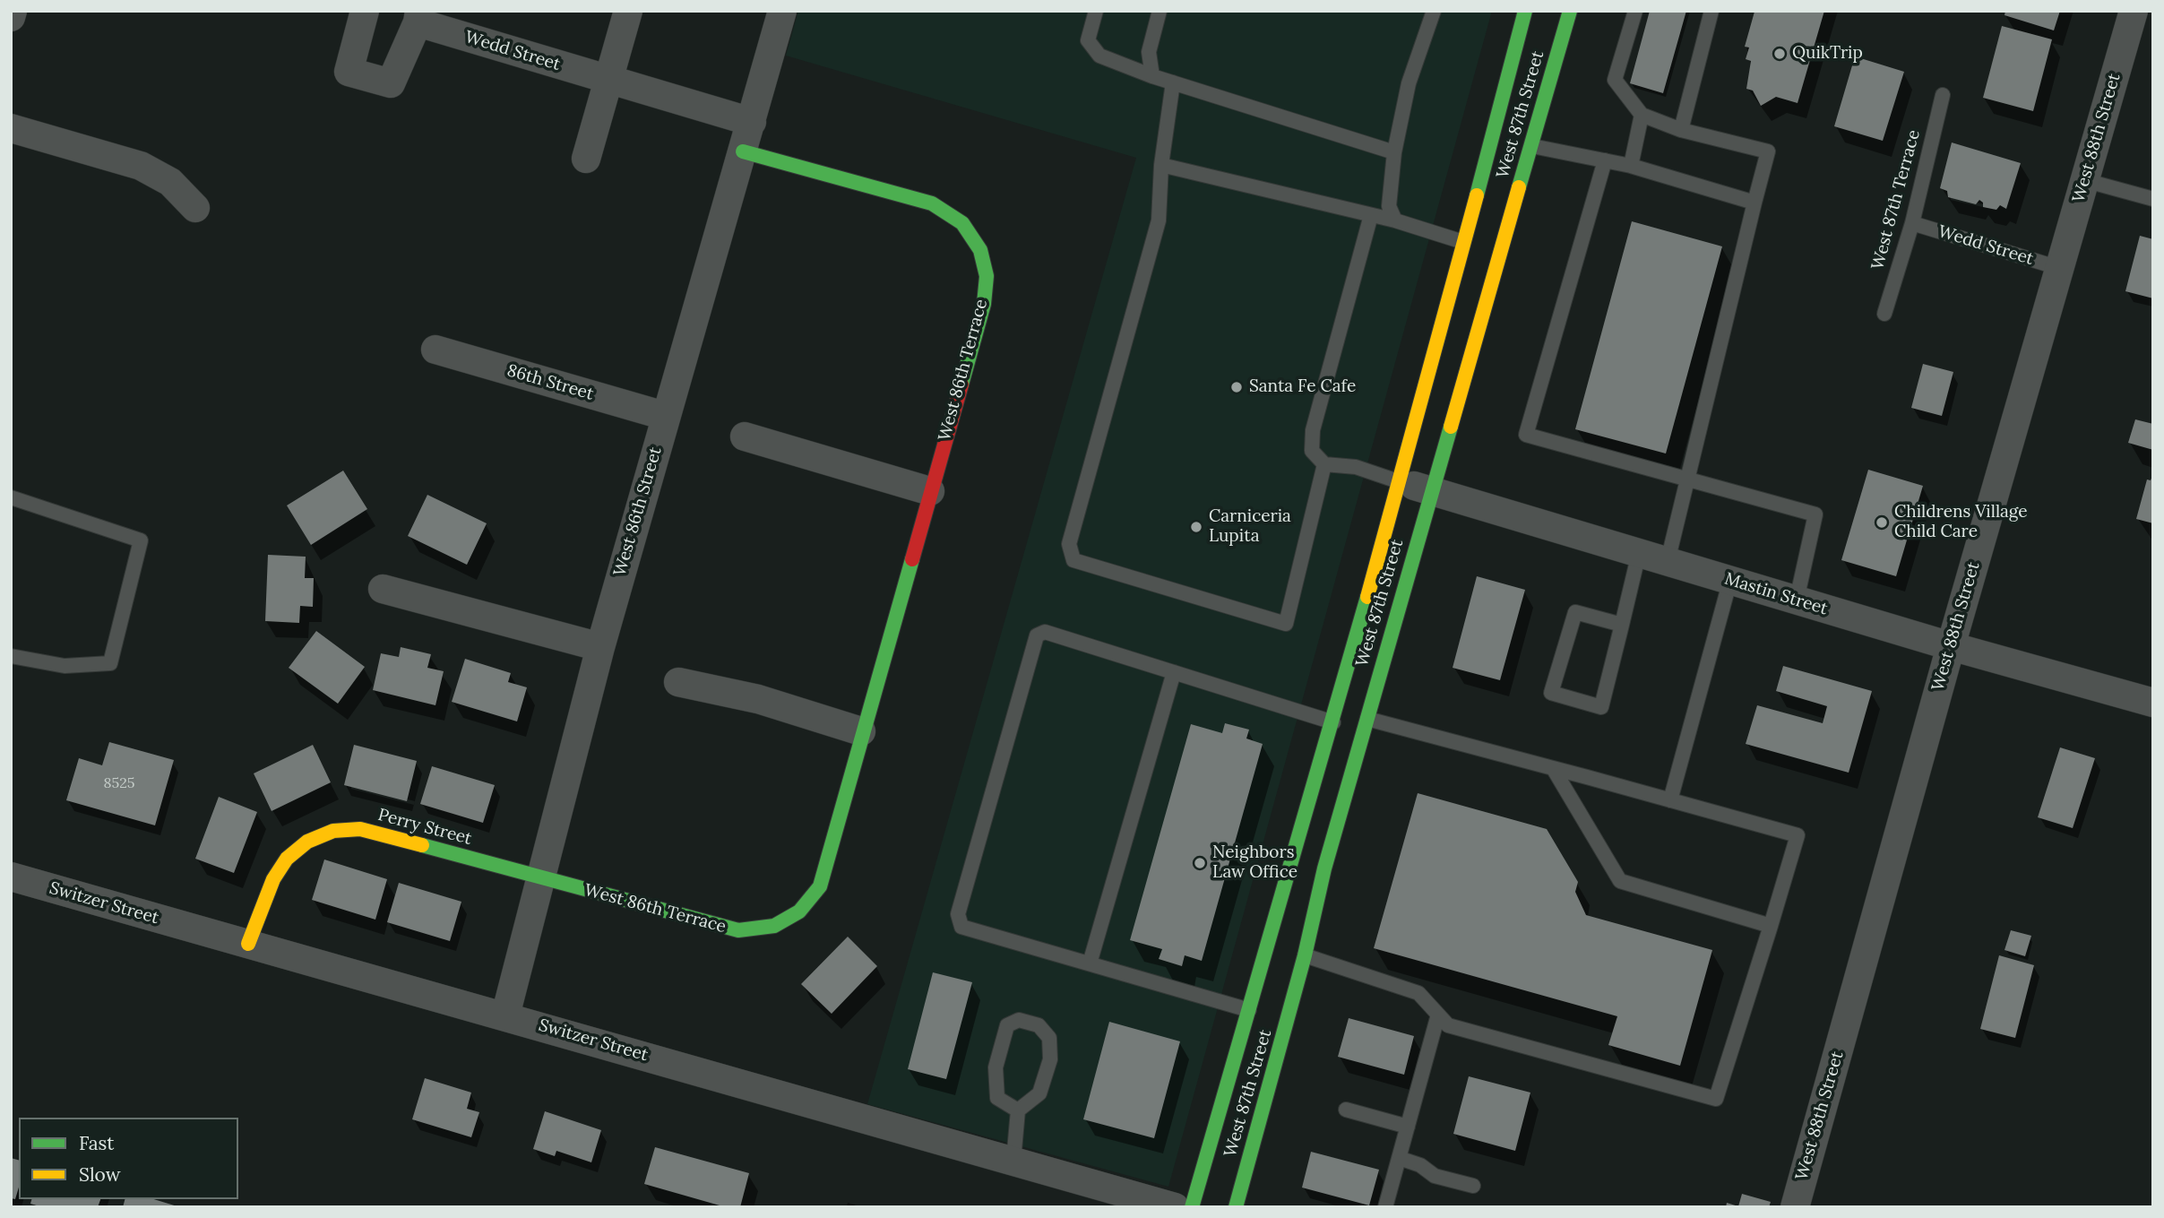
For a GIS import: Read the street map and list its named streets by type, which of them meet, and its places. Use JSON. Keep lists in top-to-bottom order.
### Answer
{
  "streets": {
    "main road": ["West 87th Street", "West 86th Terrace", "Perry Street"],
    "street": [
      "Wedd Street",
      "West 88th Street",
      "86th Street",
      "West 86th Street",
      "Mastin Street",
      "Switzer Street"
    ],
    "lane": ["West 87th Terrace"]
  },
  "crossings": [
    ["Wedd Street", "West 88th Street"],
    ["Wedd Street", "West 87th Terrace"],
    ["Wedd Street", "West 86th Street"],
    ["West 87th Street", "Mastin Street"],
    ["West 88th Street", "Mastin Street"],
    ["West 86th Terrace", "West 86th Street"],
    ["West 86th Terrace", "Perry Street"],
    ["86th Street", "West 86th Street"],
    ["West 86th Street", "Perry Street"],
    ["West 86th Street", "Switzer Street"],
    ["Perry Street", "Switzer Street"]
  ],
  "places": [
    "QuikTrip",
    "Santa Fe Cafe",
    "Childrens Village Child Care",
    "Carniceria Lupita",
    "Neighbors Law Office"
  ],
  "house_numbers": ["8525"],
  "legend": ["Fast", "Slow"]
}
